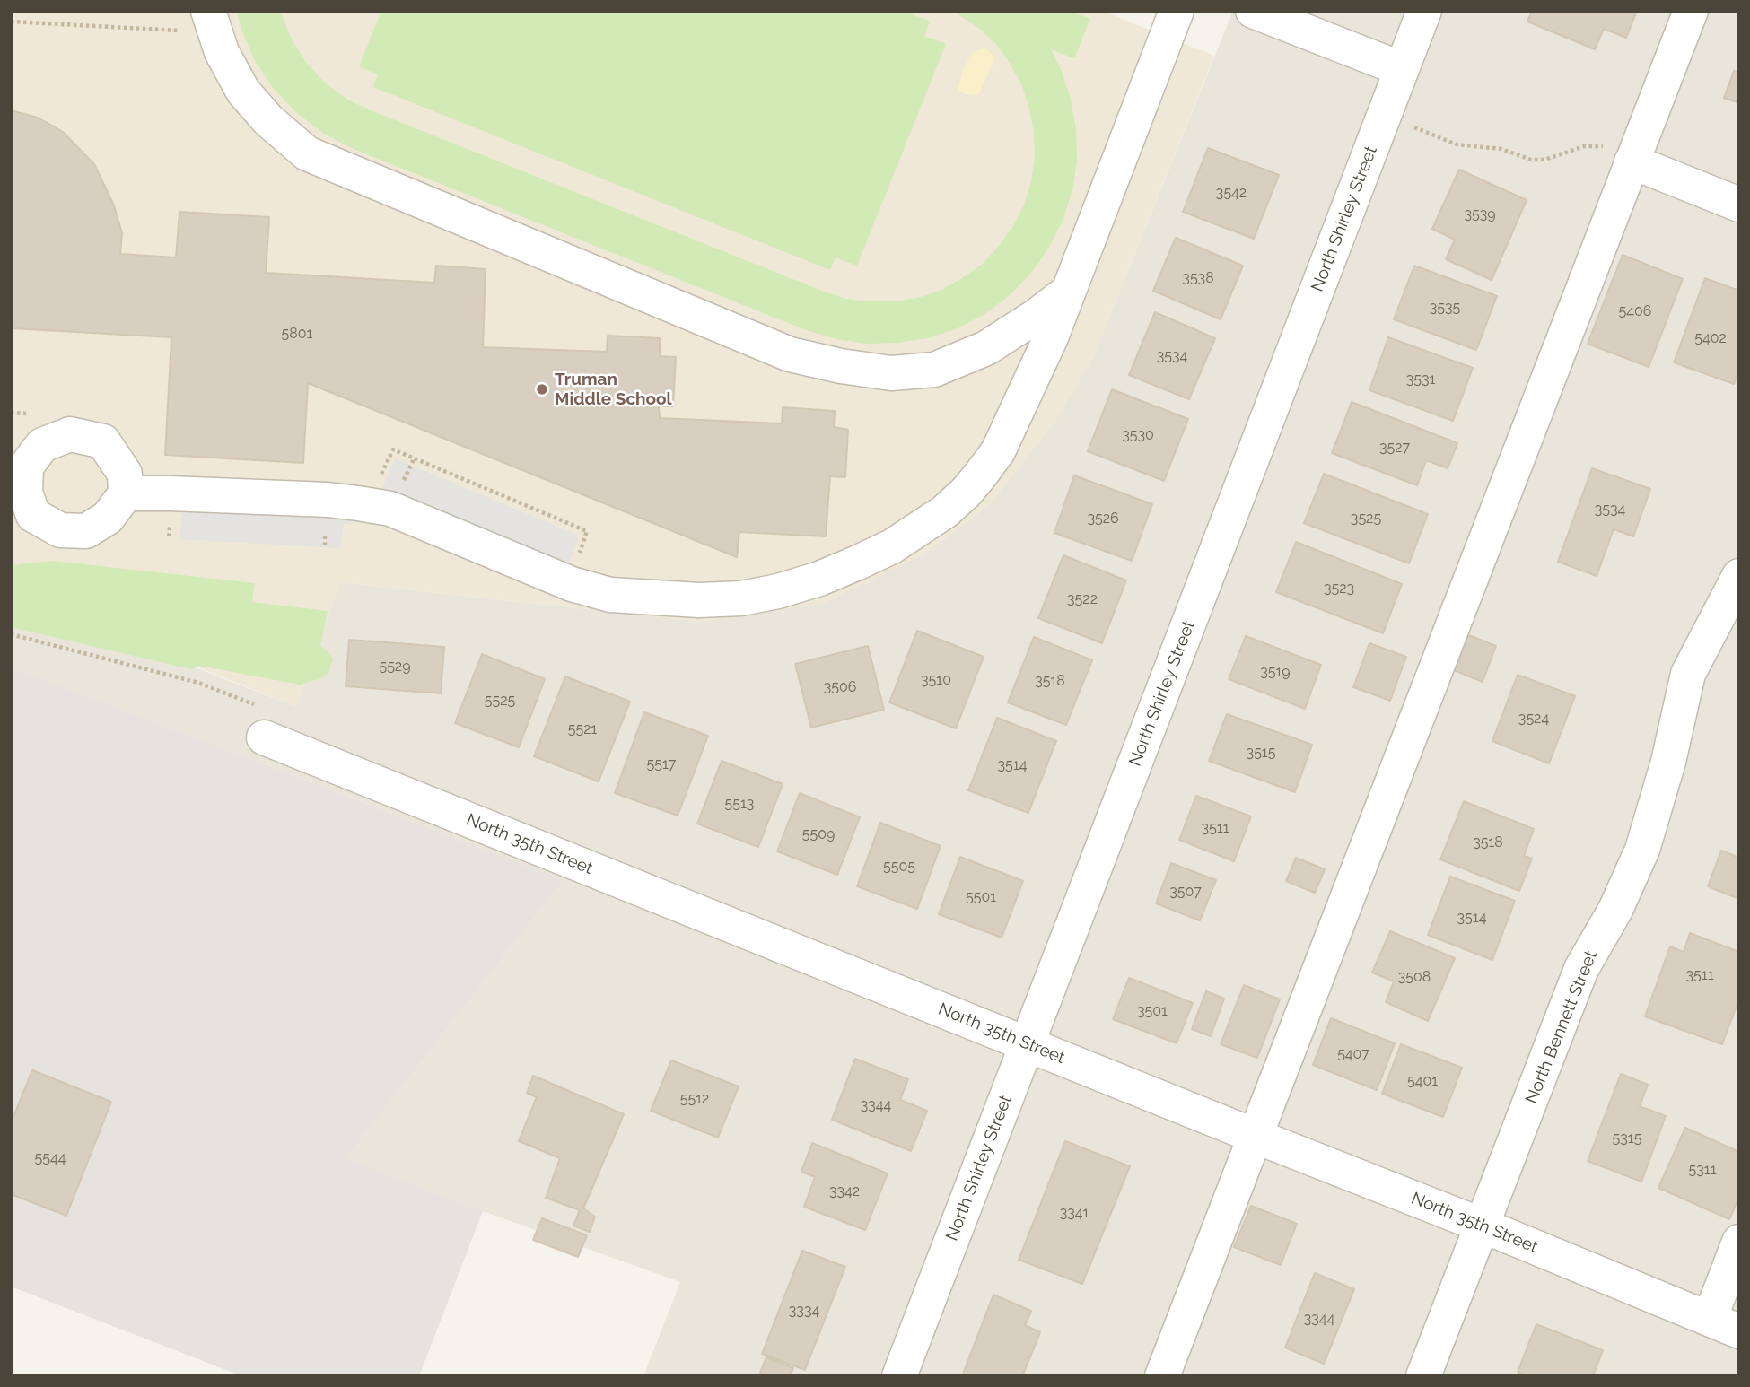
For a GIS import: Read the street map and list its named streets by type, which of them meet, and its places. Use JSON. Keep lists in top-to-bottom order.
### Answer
{
  "streets": {
    "street": ["North Shirley Street", "North 35th Street", "North Bennett Street"]
  },
  "crossings": [
    ["North Shirley Street", "North 35th Street"],
    ["North 35th Street", "North Bennett Street"]
  ],
  "places": ["Truman Middle School"],
  "house_numbers": [
    "3542",
    "3539",
    "3538",
    "3535",
    "5406",
    "5801",
    "5402",
    "3534",
    "3531",
    "3530",
    "3527",
    "3534",
    "3526",
    "3525",
    "3523",
    "3522",
    "5529",
    "3519",
    "3510",
    "3518",
    "3506",
    "5525",
    "3524",
    "5521",
    "3515",
    "5517",
    "3514",
    "5513",
    "3511",
    "5509",
    "3518",
    "5505",
    "3507",
    "5501",
    "3514",
    "3511",
    "3508",
    "3501",
    "5407",
    "5401",
    "5512",
    "3344",
    "5315",
    "5544",
    "5311",
    "3342",
    "3341",
    "3334",
    "3344"
  ]
}
